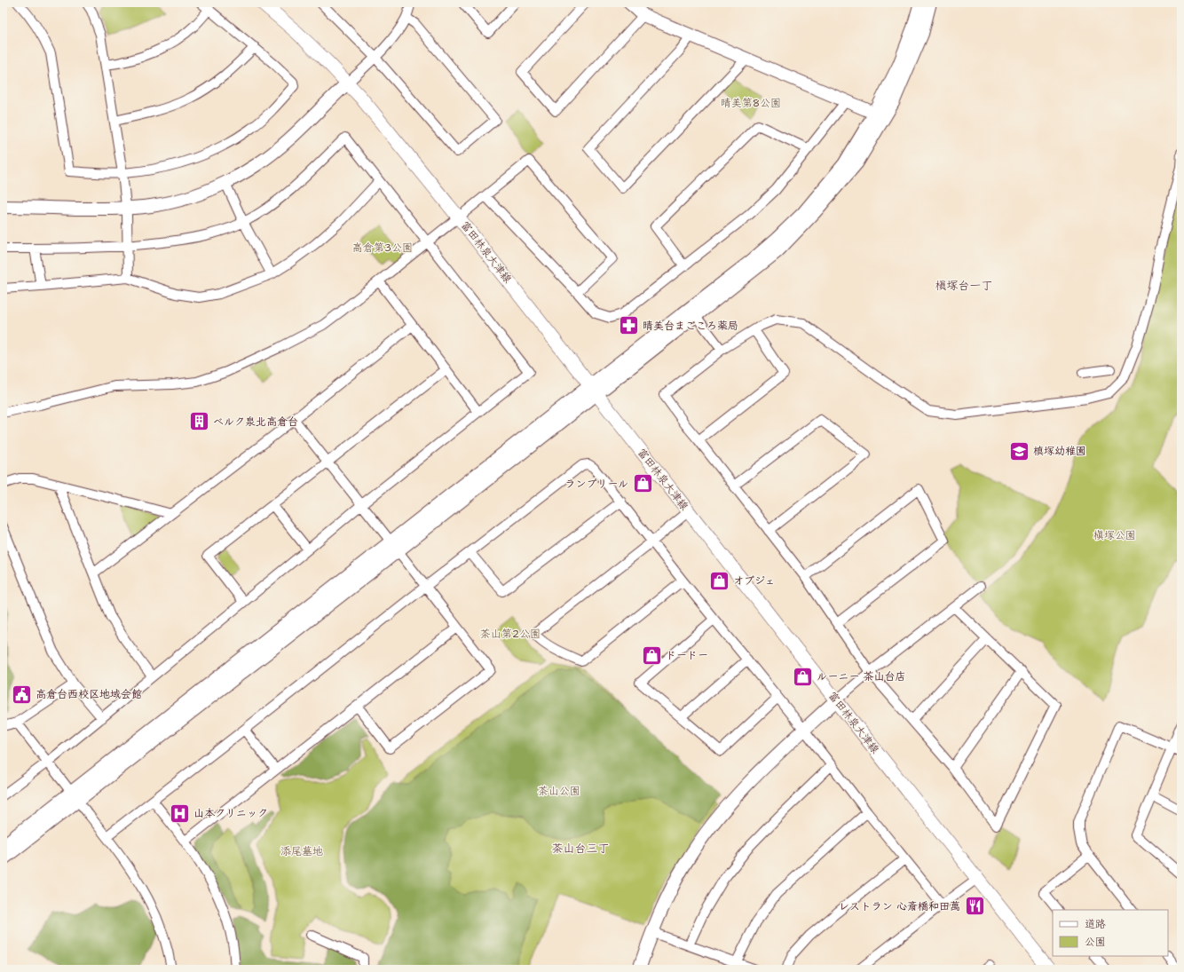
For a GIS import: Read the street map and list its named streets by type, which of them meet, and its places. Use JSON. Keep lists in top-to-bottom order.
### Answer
{
  "streets": {
    "main road": ["富田林泉大津線"]
  },
  "districts": ["槇塚台一丁", "茶山台三丁"],
  "parks": [
    "晴美第8公園",
    "高倉第3公園",
    "槇塚公園",
    "茶山第2公園",
    "茶山公園",
    "添尾墓地"
  ],
  "places": {
    "pharmacy": ["晴美台まごころ薬局"],
    "building": ["ベルク泉北高倉台"],
    "school or university": ["槙塚幼稚園"],
    "shop": [
      "ランプリール",
      "オブジェ",
      "ドードー",
      "ルーニー 茶山台店"
    ],
    "public building": ["高倉台西校区地域会館"],
    "hospital": ["山本クリニック"],
    "restaurant": ["レストラン 心斎橋和田萬"]
  },
  "legend": ["道路", "公園"]
}
